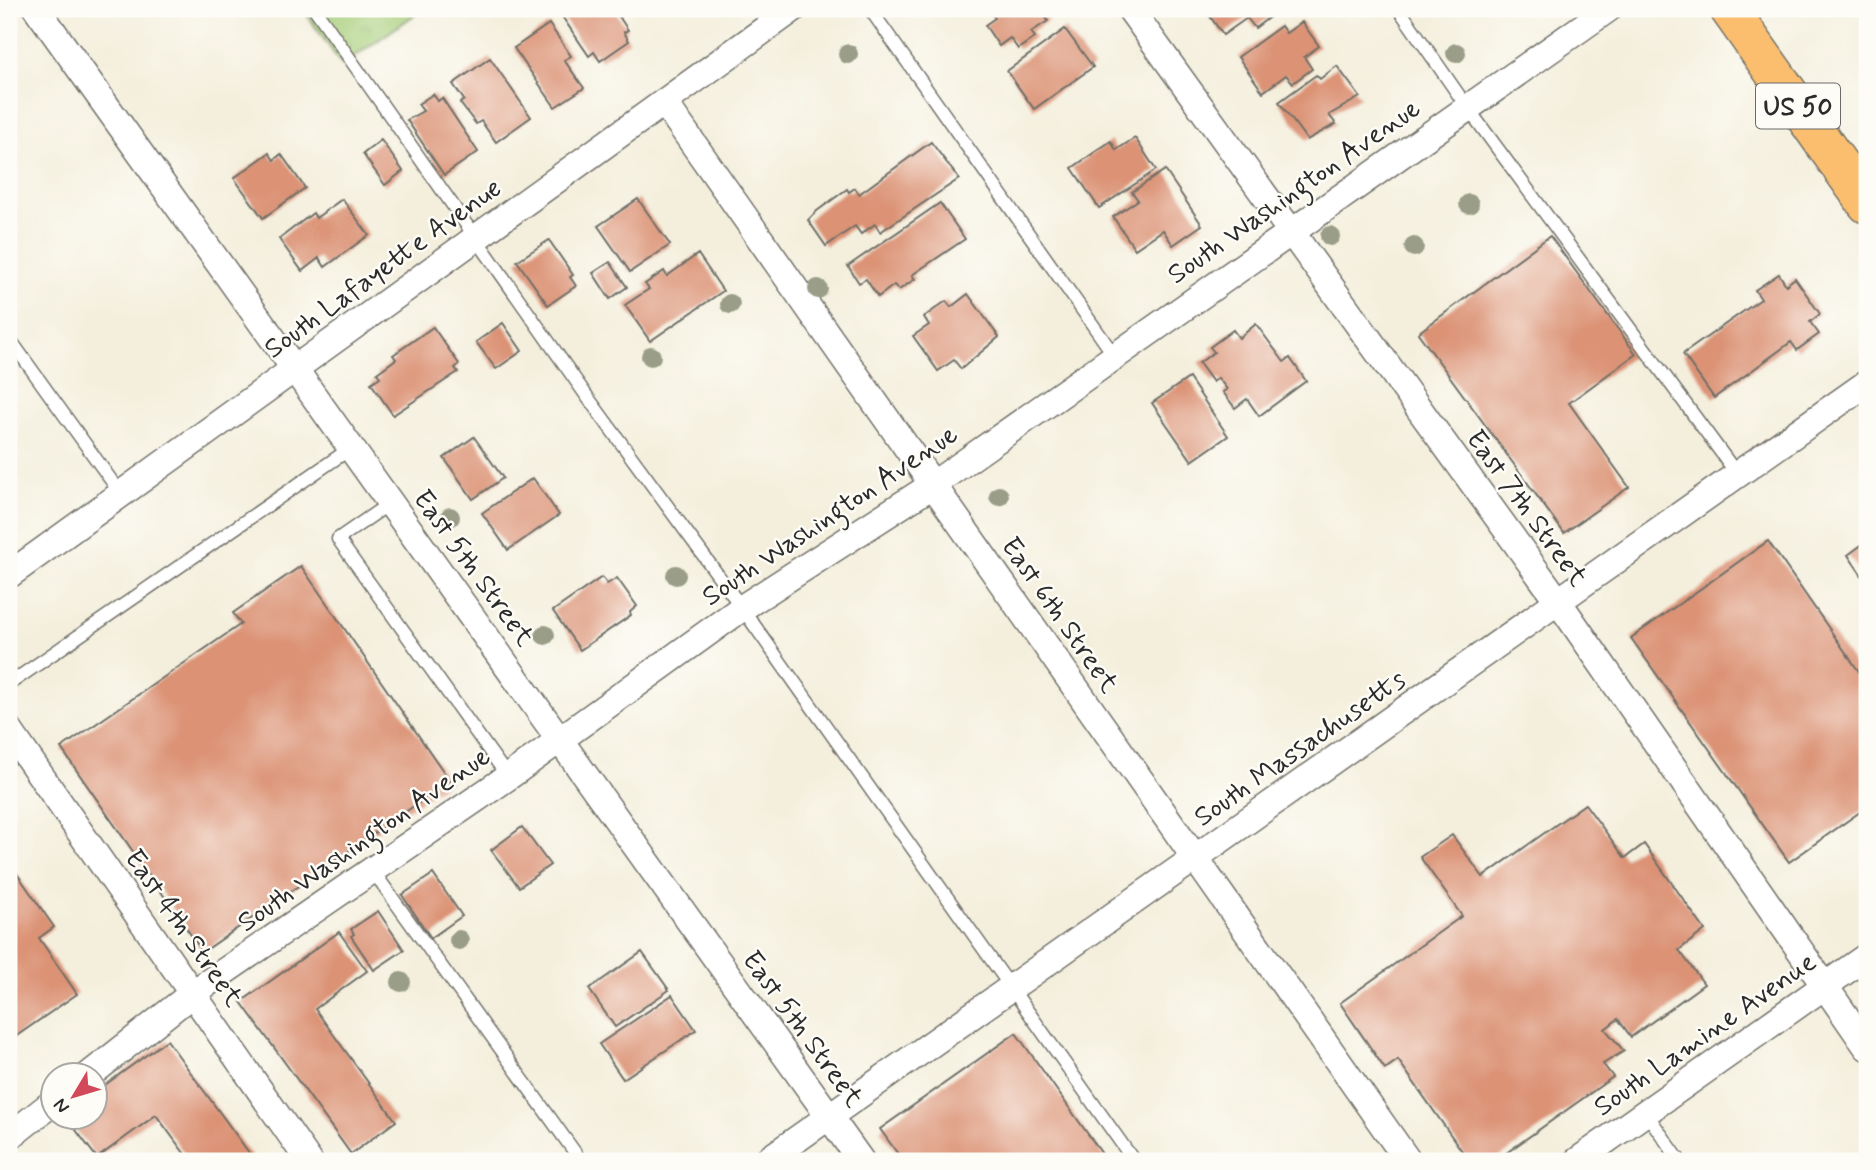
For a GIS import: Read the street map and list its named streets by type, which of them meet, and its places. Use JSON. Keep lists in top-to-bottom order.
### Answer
{
  "streets": {
    "highway": ["US 50"],
    "street": [
      "South Washington Avenue",
      "South Lafayette Avenue",
      "East 7th Street",
      "East 5th Street",
      "East 6th Street",
      "South Massachusetts",
      "East 4th Street",
      "South Lamine Avenue"
    ]
  },
  "crossings": [
    ["South Washington Avenue", "East 7th Street"],
    ["South Washington Avenue", "East 5th Street"],
    ["South Washington Avenue", "East 6th Street"],
    ["South Washington Avenue", "East 4th Street"],
    ["South Lafayette Avenue", "East 5th Street"],
    ["South Lafayette Avenue", "East 6th Street"],
    ["East 7th Street", "South Massachusetts"],
    ["East 7th Street", "South Lamine Avenue"],
    ["East 5th Street", "South Massachusetts"],
    ["East 6th Street", "South Massachusetts"]
  ],
  "north": "bottom left"
}
